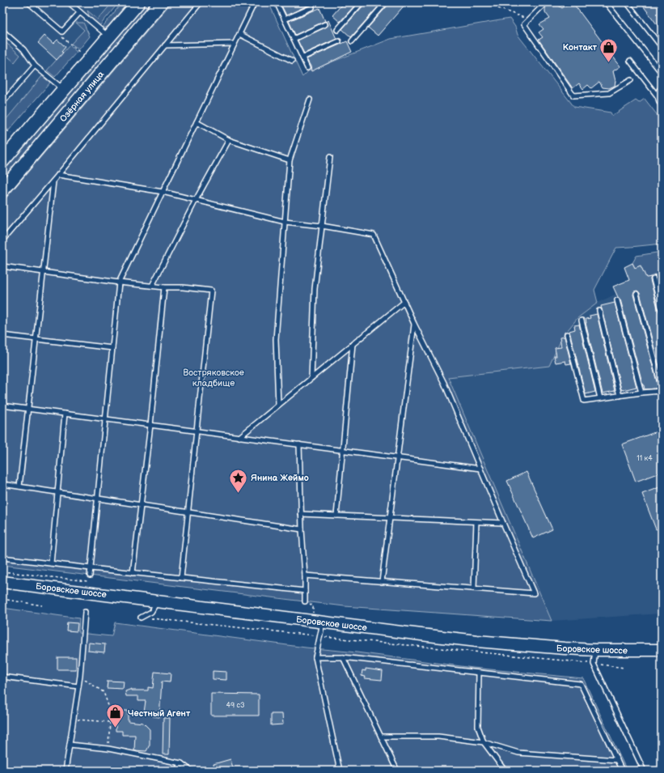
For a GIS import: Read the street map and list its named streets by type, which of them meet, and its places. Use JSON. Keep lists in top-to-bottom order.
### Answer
{
  "streets": {
    "main road": ["Озёрная улица"],
    "street": ["Боровское шоссе"]
  },
  "parks": ["Востряковское кладбище"],
  "places": {
    "shop": ["Контакт", "Честный Агент"],
    "place": ["Янина Жеймо"]
  },
  "house_numbers": ["11 к4", "49 с3"]
}
